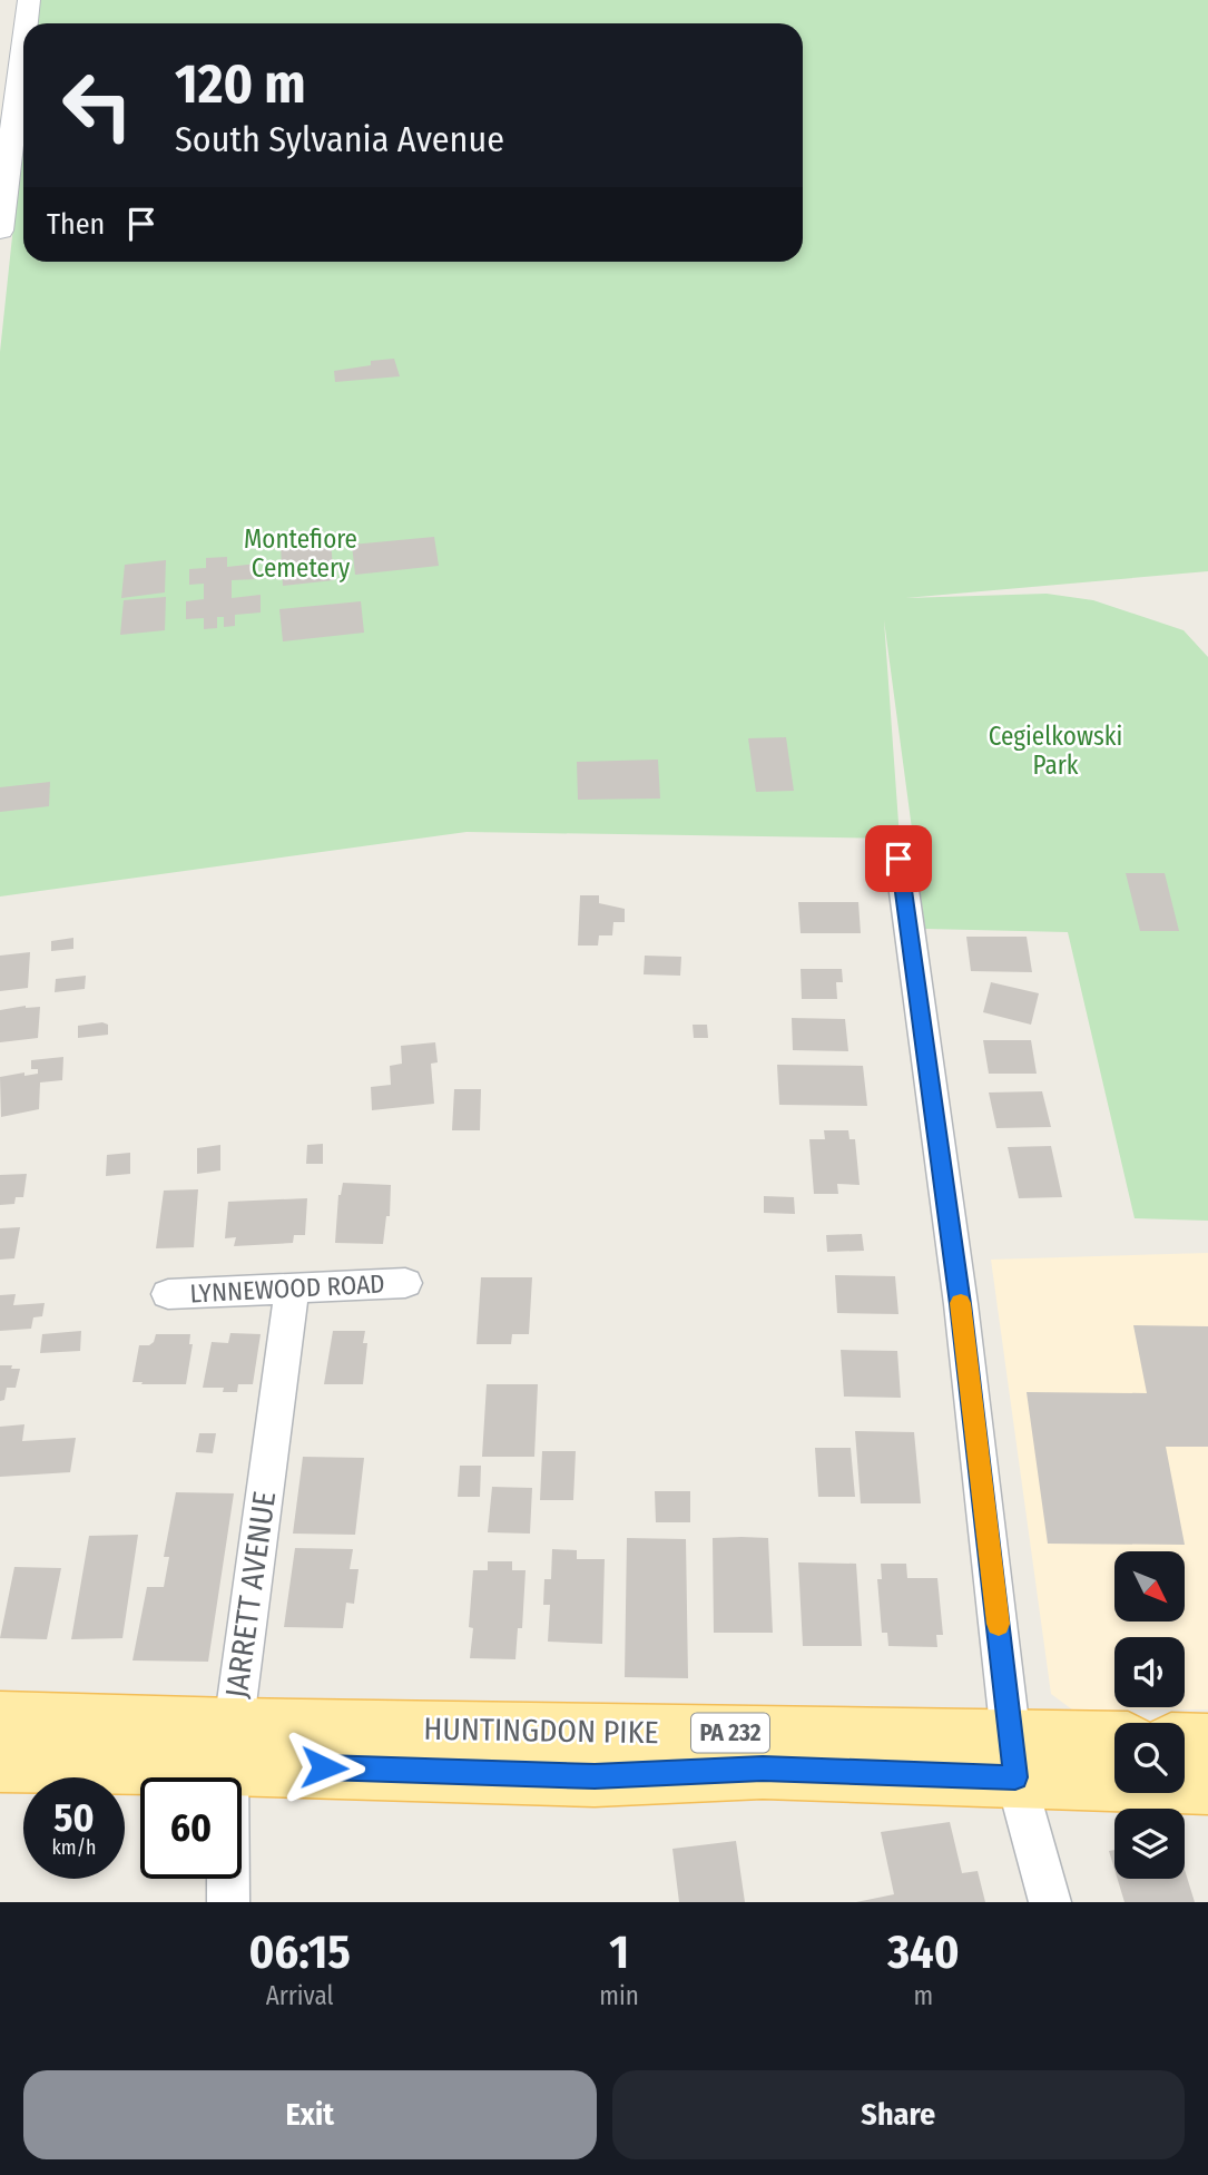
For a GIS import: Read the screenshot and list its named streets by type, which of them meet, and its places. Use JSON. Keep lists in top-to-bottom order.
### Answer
{
  "streets": {
    "main road": ["HUNTINGDON PIKE", "PA 232"],
    "street": ["LYNNEWOOD ROAD", "JARRETT AVENUE"]
  },
  "crossings": [
    ["LYNNEWOOD ROAD", "JARRETT AVENUE"],
    ["JARRETT AVENUE", "HUNTINGDON PIKE"]
  ],
  "parks": ["Montefiore Cemetery", "Cegielkowski Park"],
  "north": "bottom right",
  "page": {
    "turn": ["120 m", "South Sylvania Avenue"],
    "then": "Then",
    "speed": "50 km/h",
    "limit": "60",
    "eta": [
      "06:15",
      "Arrival",
      "1",
      "min",
      "340",
      "m"
    ],
    "buttons": ["Exit", "Share"]
  }
}
